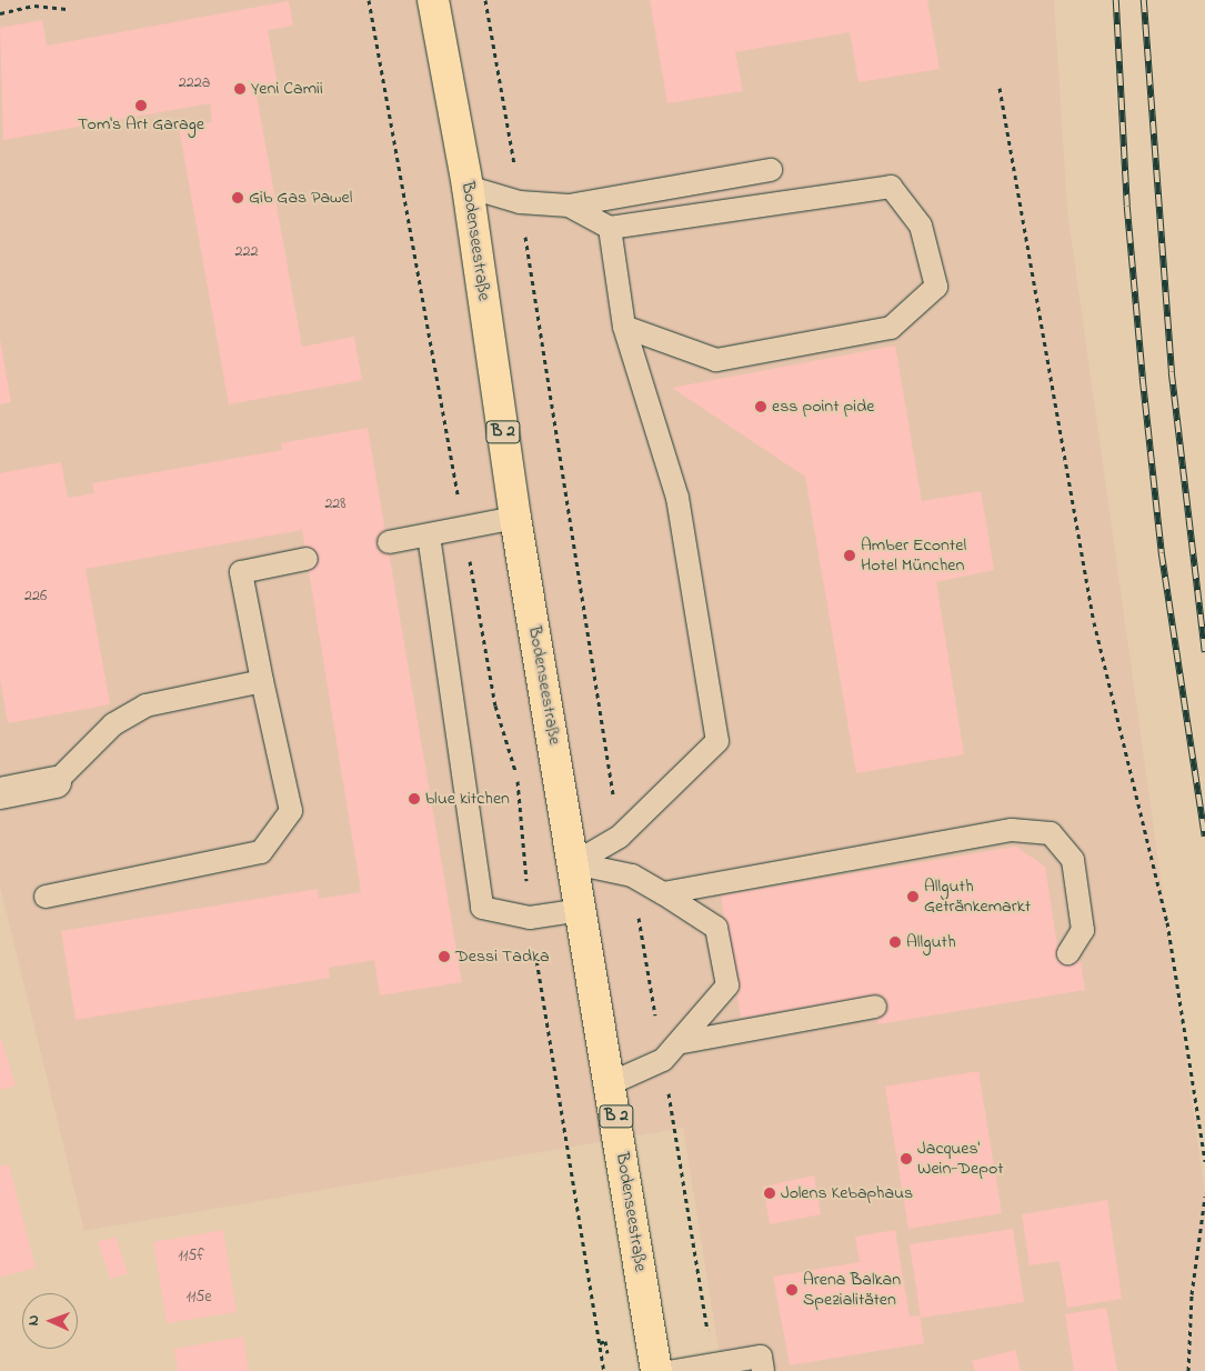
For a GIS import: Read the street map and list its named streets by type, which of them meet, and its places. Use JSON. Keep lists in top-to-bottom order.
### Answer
{
  "streets": {
    "main road": ["Bodenseestraße", "B 2"]
  },
  "places": [
    "Yeni Camii",
    "Tom's Art Garage",
    "Gib Gas Pawel",
    "ess point pide",
    "Amber Econtel Hotel München",
    "blue kitchen",
    "Allguth Getränkemarkt",
    "Allguth",
    "Dessi Tadka",
    "Jacques' Wein-Depot",
    "Jolens Kebaphaus",
    "Arena Balkan Spezialitäten"
  ],
  "house_numbers": [
    "222a",
    "222",
    "228",
    "226",
    "115f",
    "115e"
  ],
  "north": "left"
}
